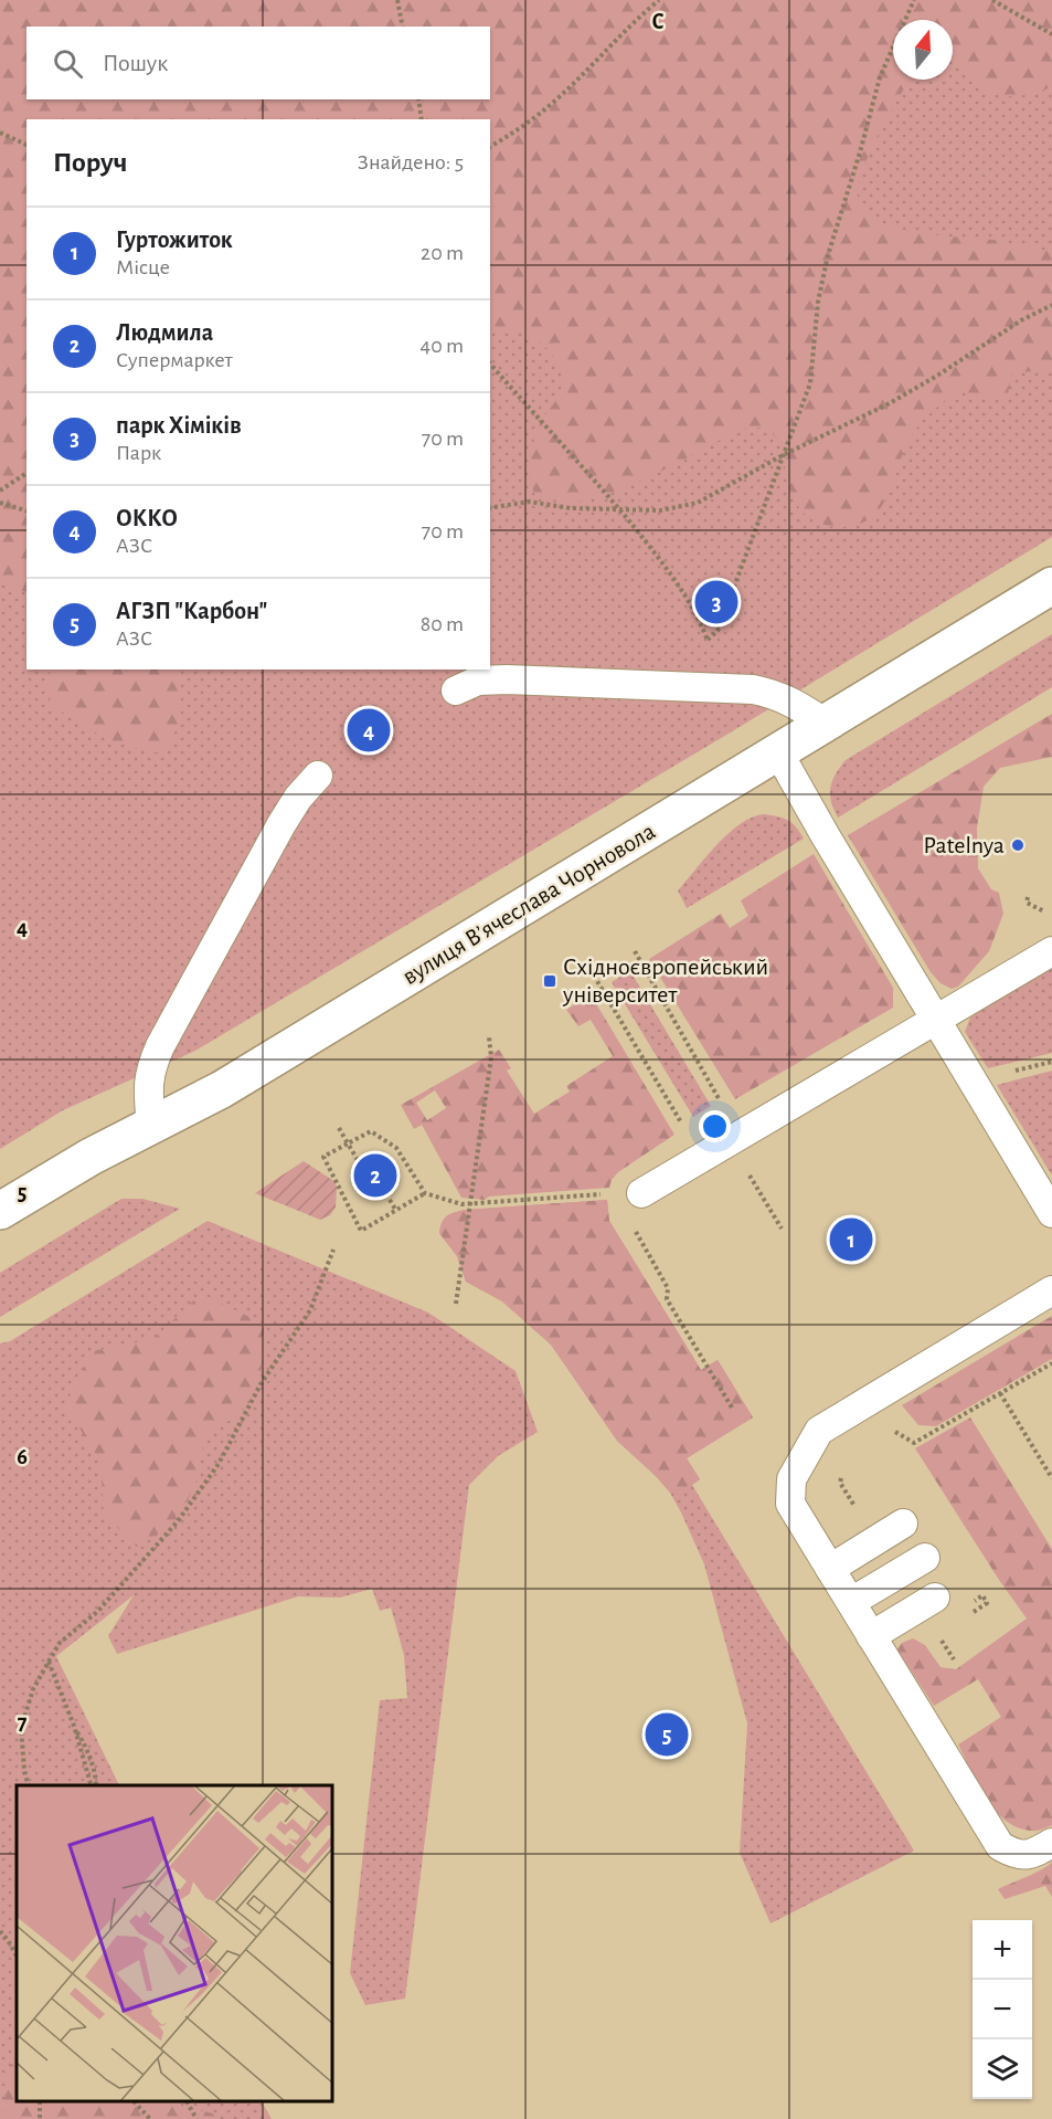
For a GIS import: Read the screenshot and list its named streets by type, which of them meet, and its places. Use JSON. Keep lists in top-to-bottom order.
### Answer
{
  "streets": {
    "main road": ["вулиця Вʼячеслава Чорновола"]
  },
  "places": {
    "other": ["Patelnya"],
    "transit": ["Східноєвропейський університет"]
  },
  "north": "top",
  "page": {
    "search": "Пошук",
    "heading": ["Поруч", "Знайдено: 5"],
    "list": [
      {
        "mark": "1",
        "name": "Гуртожиток",
        "note": "Місце",
        "value": "20 m"
      },
      {
        "mark": "2",
        "name": "Людмила",
        "note": "Супермаркет",
        "value": "40 m"
      },
      {
        "mark": "3",
        "name": "парк Хіміків",
        "note": "Парк",
        "value": "70 m"
      },
      {
        "mark": "4",
        "name": "ОККО",
        "note": "АЗС",
        "value": "70 m"
      },
      {
        "mark": "5",
        "name": "АГЗП \"Карбон\"",
        "note": "АЗС",
        "value": "80 m"
      }
    ],
    "pins": [
      "3",
      "4",
      "2",
      "1",
      "5"
    ],
    "map_buttons": ["+", "−"]
  },
  "grid": {
    "columns": ["C"],
    "rows": [
      "4",
      "5",
      "6",
      "7"
    ]
  }
}
